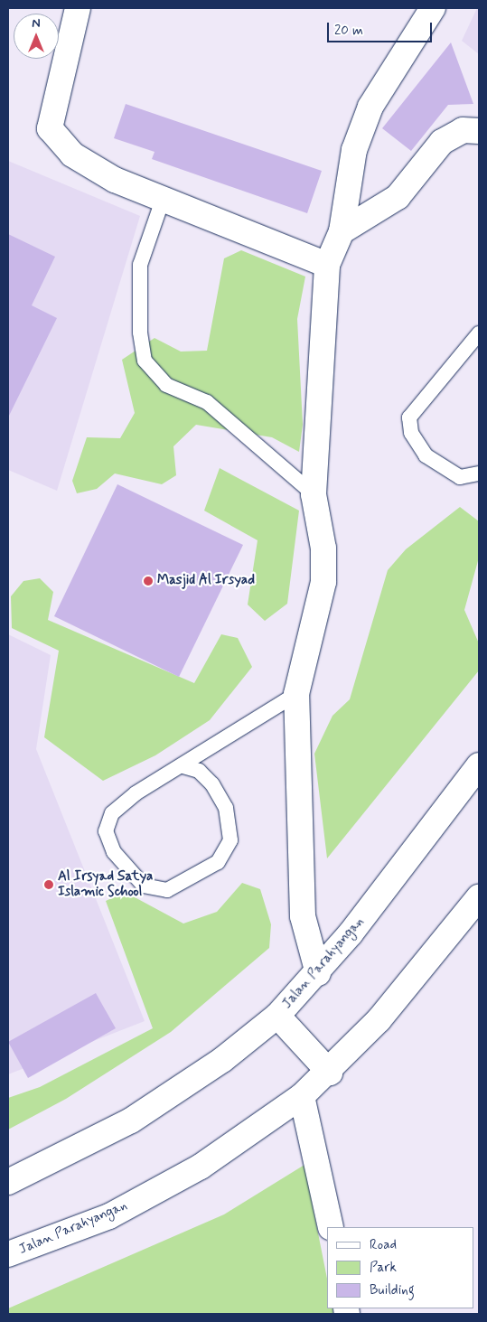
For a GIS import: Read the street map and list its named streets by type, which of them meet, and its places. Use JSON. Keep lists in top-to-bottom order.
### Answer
{
  "streets": {
    "street": ["Jalan Parahyangan"]
  },
  "places": ["Masjid Al Irsyad", "Al Irsyad Satya Islamic School"],
  "legend": ["Road", "Park", "Building"],
  "scale_bar": "20 m",
  "north": "top"
}
